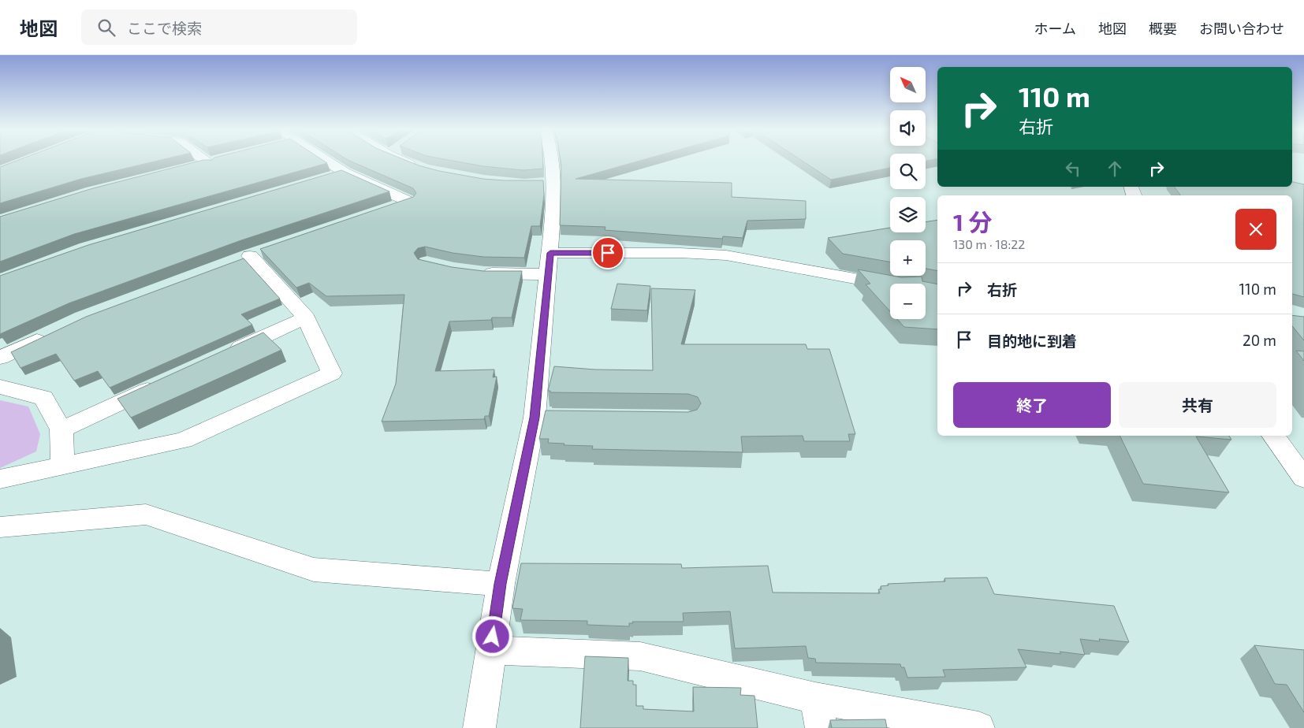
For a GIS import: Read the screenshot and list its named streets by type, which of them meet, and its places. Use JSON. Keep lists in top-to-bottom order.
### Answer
{
  "north": "top left",
  "page": {
    "header": "地図",
    "search": "ここで検索",
    "nav": [
      "ホーム",
      "地図",
      "概要",
      "お問い合わせ"
    ],
    "map_buttons": ["+", "−"],
    "turn": ["110 m", "右折"],
    "heading": ["1 分", "130 m · 18:22"],
    "list": [
      {
        "name": "右折",
        "value": "110 m"
      },
      {
        "name": "目的地に到着",
        "value": "20 m"
      }
    ],
    "buttons": ["終了", "共有"]
  }
}
